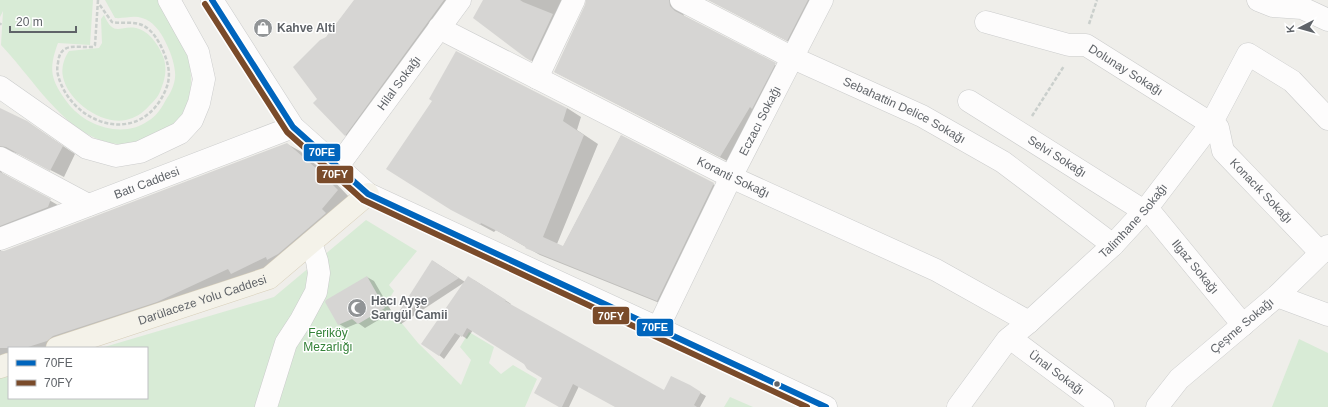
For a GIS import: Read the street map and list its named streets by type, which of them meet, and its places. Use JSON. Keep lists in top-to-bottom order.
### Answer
{
  "streets": {
    "main road": ["Darülaceze Yolu Caddesi"],
    "street": [
      "Dolunay Sokağı",
      "Hilal Sokağı",
      "Sebahattin Delice Sokağı",
      "Eczacı Sokağı",
      "Selvi Sokağı",
      "Koranti Sokağı",
      "Batı Caddesi",
      "Konacık Sokağı",
      "Talimhane Sokağı",
      "Ilgaz Sokağı",
      "Çeşme Sokağı",
      "Ünal Sokağı"
    ]
  },
  "crossings": [
    ["Dolunay Sokağı", "Konacık Sokağı"],
    ["Dolunay Sokağı", "Talimhane Sokağı"],
    ["Hilal Sokağı", "Koranti Sokağı"],
    ["Sebahattin Delice Sokağı", "Eczacı Sokağı"],
    ["Sebahattin Delice Sokağı", "Talimhane Sokağı"],
    ["Eczacı Sokağı", "Koranti Sokağı"],
    ["Selvi Sokağı", "Talimhane Sokağı"],
    ["Selvi Sokağı", "Ilgaz Sokağı"],
    ["Koranti Sokağı", "Talimhane Sokağı"],
    ["Konacık Sokağı", "Talimhane Sokağı"],
    ["Konacık Sokağı", "Çeşme Sokağı"],
    ["Talimhane Sokağı", "Ilgaz Sokağı"],
    ["Talimhane Sokağı", "Ünal Sokağı"],
    ["Ilgaz Sokağı", "Çeşme Sokağı"]
  ],
  "parks": ["Feriköy Mezarlığı"],
  "places": {
    "shop": ["Kahve Alti"],
    "mosque": ["Hacı Ayşe Sarıgül Camii"]
  },
  "lines": ["transit line 70FE", "transit line 70FY"],
  "legend": ["70FE", "70FY"],
  "scale_bar": "20 m",
  "north": "left"
}
